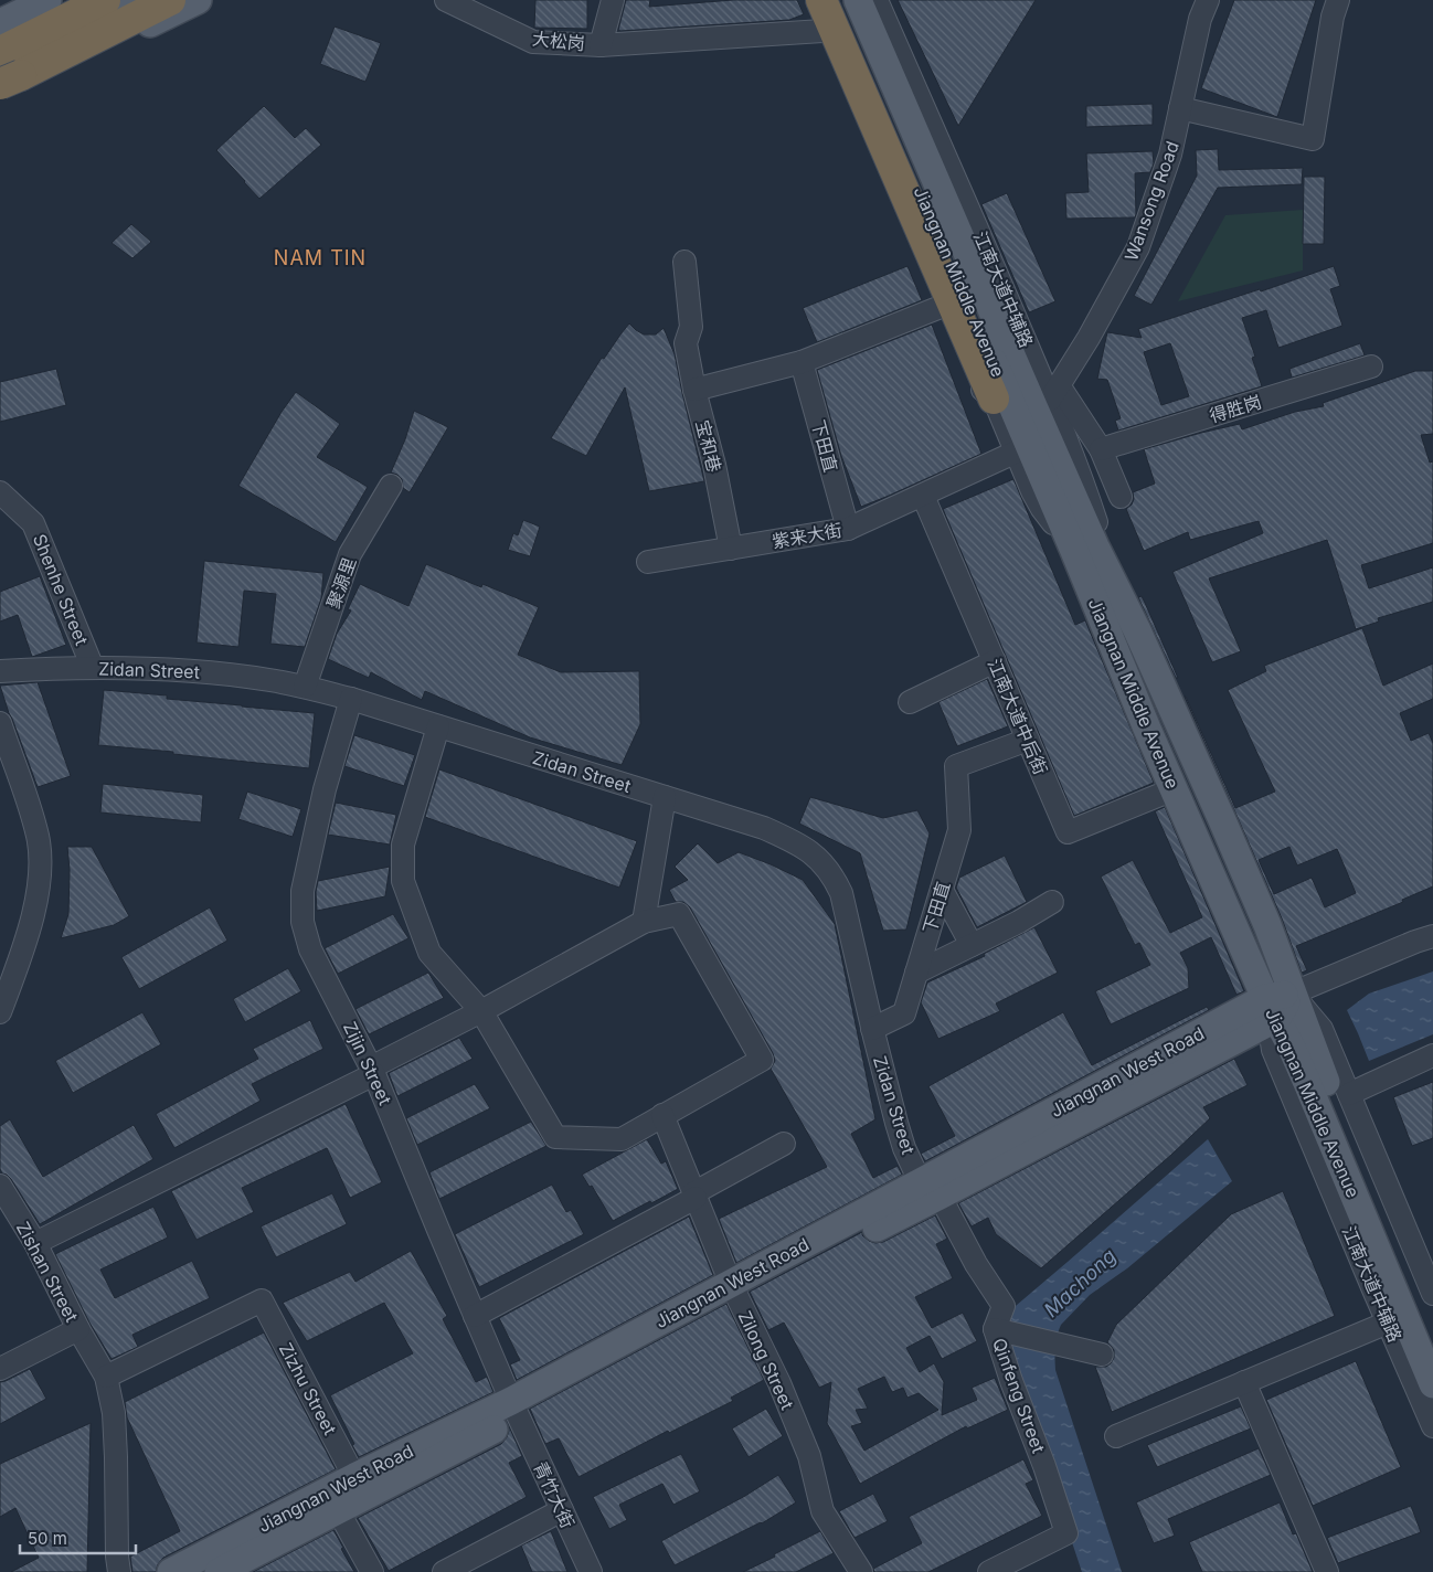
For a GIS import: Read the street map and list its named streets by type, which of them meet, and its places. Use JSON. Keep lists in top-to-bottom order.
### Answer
{
  "streets": {
    "main road": ["Jiangnan Middle Avenue", "Jiangnan West Road"],
    "street": [
      "大松岗",
      "Wansong Road",
      "江南大道中辅路",
      "得胜岗",
      "宝和巷",
      "下田直",
      "紫来大街",
      "聚源里",
      "Shenhe Street",
      "Zidan Street",
      "江南大道中后街",
      "Zijin Street",
      "Zishan Street",
      "Zilong Street",
      "Zizhu Street",
      "Qinfeng Street",
      "青竹大街"
    ]
  },
  "crossings": [
    ["Wansong Road", "Jiangnan Middle Avenue"],
    ["Jiangnan Middle Avenue", "江南大道中辅路"],
    ["Jiangnan Middle Avenue", "江南大道中后街"],
    ["Jiangnan Middle Avenue", "Jiangnan West Road"],
    ["江南大道中辅路", "Jiangnan West Road"],
    ["宝和巷", "紫来大街"],
    ["下田直", "紫来大街"],
    ["下田直", "Zidan Street"],
    ["下田直", "江南大道中后街"],
    ["紫来大街", "江南大道中后街"],
    ["聚源里", "Zidan Street"],
    ["Shenhe Street", "Zidan Street"],
    ["Zidan Street", "Zijin Street"],
    ["Zidan Street", "Jiangnan West Road"],
    ["Zidan Street", "Qinfeng Street"],
    ["Zijin Street", "Jiangnan West Road"],
    ["Zijin Street", "青竹大街"],
    ["Jiangnan West Road", "Zilong Street"],
    ["Jiangnan West Road", "Zizhu Street"],
    ["Jiangnan West Road", "Qinfeng Street"],
    ["Jiangnan West Road", "青竹大街"],
    ["Zishan Street", "Zizhu Street"]
  ],
  "districts": ["NAM TIN"],
  "water": ["Machong"],
  "scale_bar": "50 m"
}
